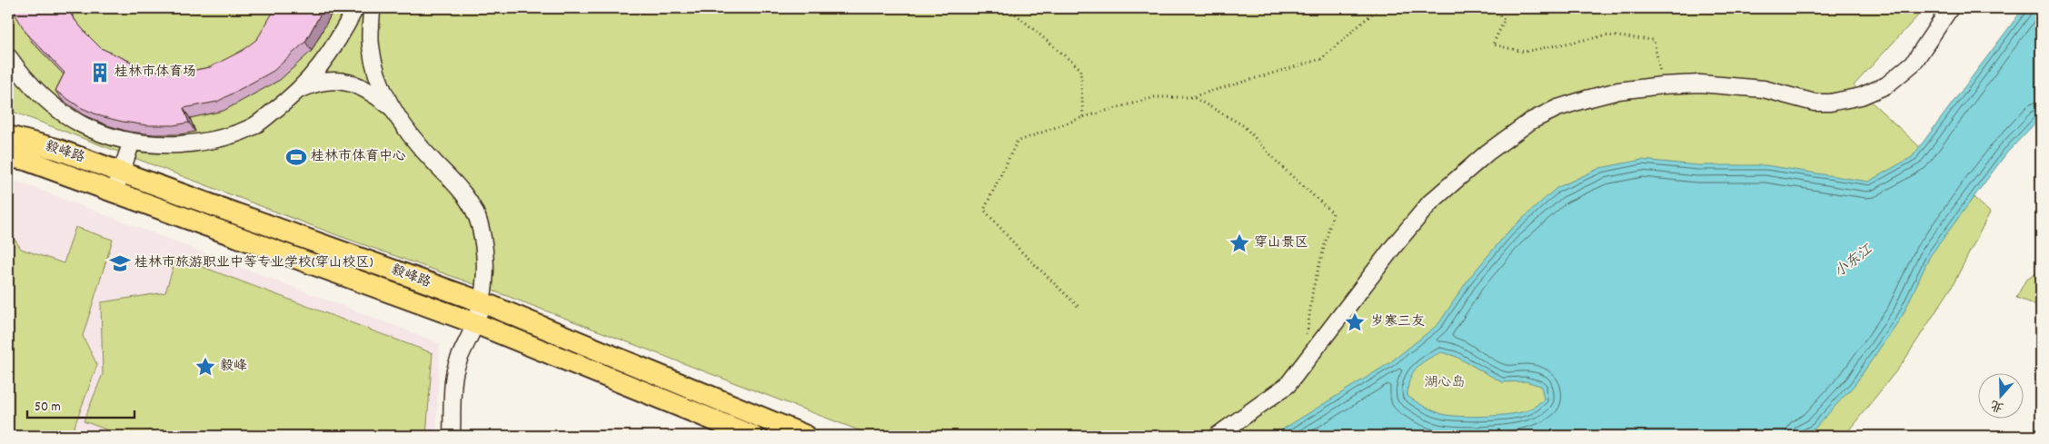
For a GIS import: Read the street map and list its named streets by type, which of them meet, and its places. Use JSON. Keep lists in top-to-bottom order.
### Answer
{
  "streets": {
    "main road": ["毅峰路"]
  },
  "water": ["小东江"],
  "parks": ["湖心岛"],
  "places": {
    "building": ["桂林市体育场"],
    "sports": ["桂林市体育中心"],
    "place": ["穿山景区", "岁寒三友", "毅峰"],
    "school or university": ["桂林市旅游职业中等专业学校(穿山校区)"]
  },
  "scale_bar": "50 m",
  "north": "bottom"
}
